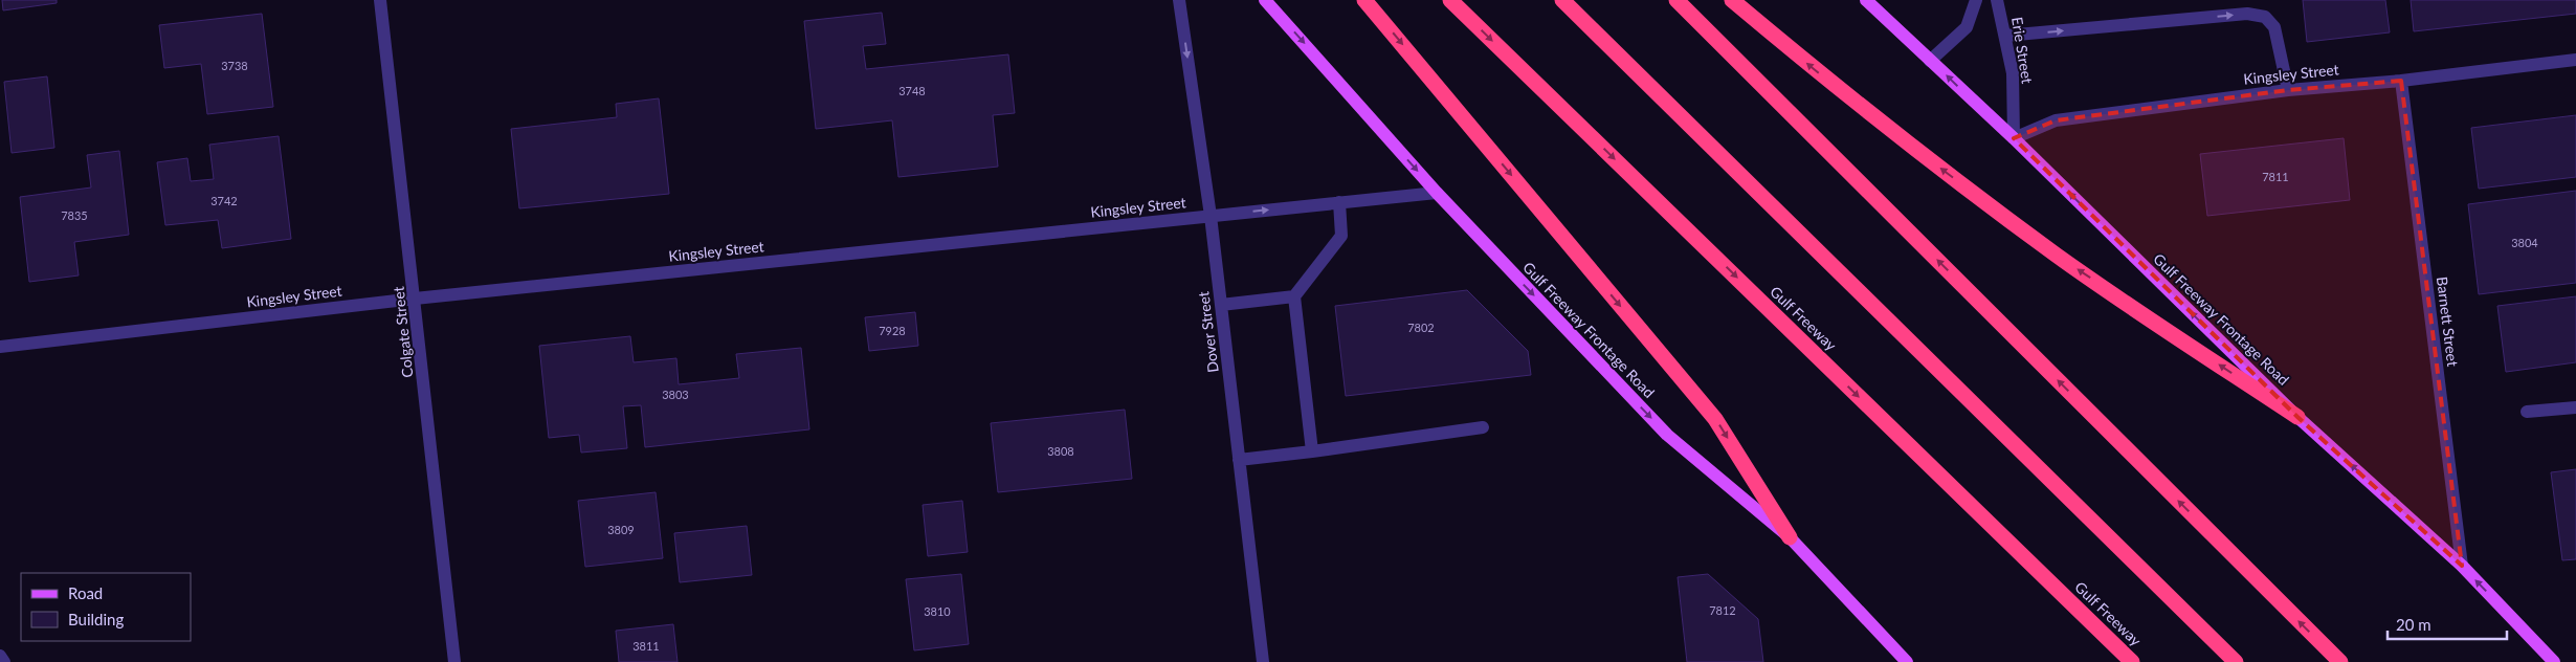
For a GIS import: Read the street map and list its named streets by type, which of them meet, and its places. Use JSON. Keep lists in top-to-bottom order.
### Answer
{
  "streets": {
    "highway": ["Gulf Freeway"],
    "main road": ["Gulf Freeway Frontage Road"],
    "street": [
      "Erie Street",
      "Kingsley Street",
      "Barnett Street",
      "Colgate Street",
      "Dover Street"
    ]
  },
  "crossings": [
    ["Erie Street", "Kingsley Street"],
    ["Erie Street", "Gulf Freeway Frontage Road"],
    ["Kingsley Street", "Gulf Freeway Frontage Road"],
    ["Kingsley Street", "Barnett Street"],
    ["Kingsley Street", "Colgate Street"],
    ["Kingsley Street", "Dover Street"],
    ["Gulf Freeway Frontage Road", "Barnett Street"]
  ],
  "house_numbers": [
    "3738",
    "3748",
    "7811",
    "3742",
    "7835",
    "3804",
    "7802",
    "7928",
    "3803",
    "3808",
    "3809",
    "7812",
    "3810",
    "3811"
  ],
  "legend": ["Road", "Building"],
  "scale_bar": "20 m"
}
